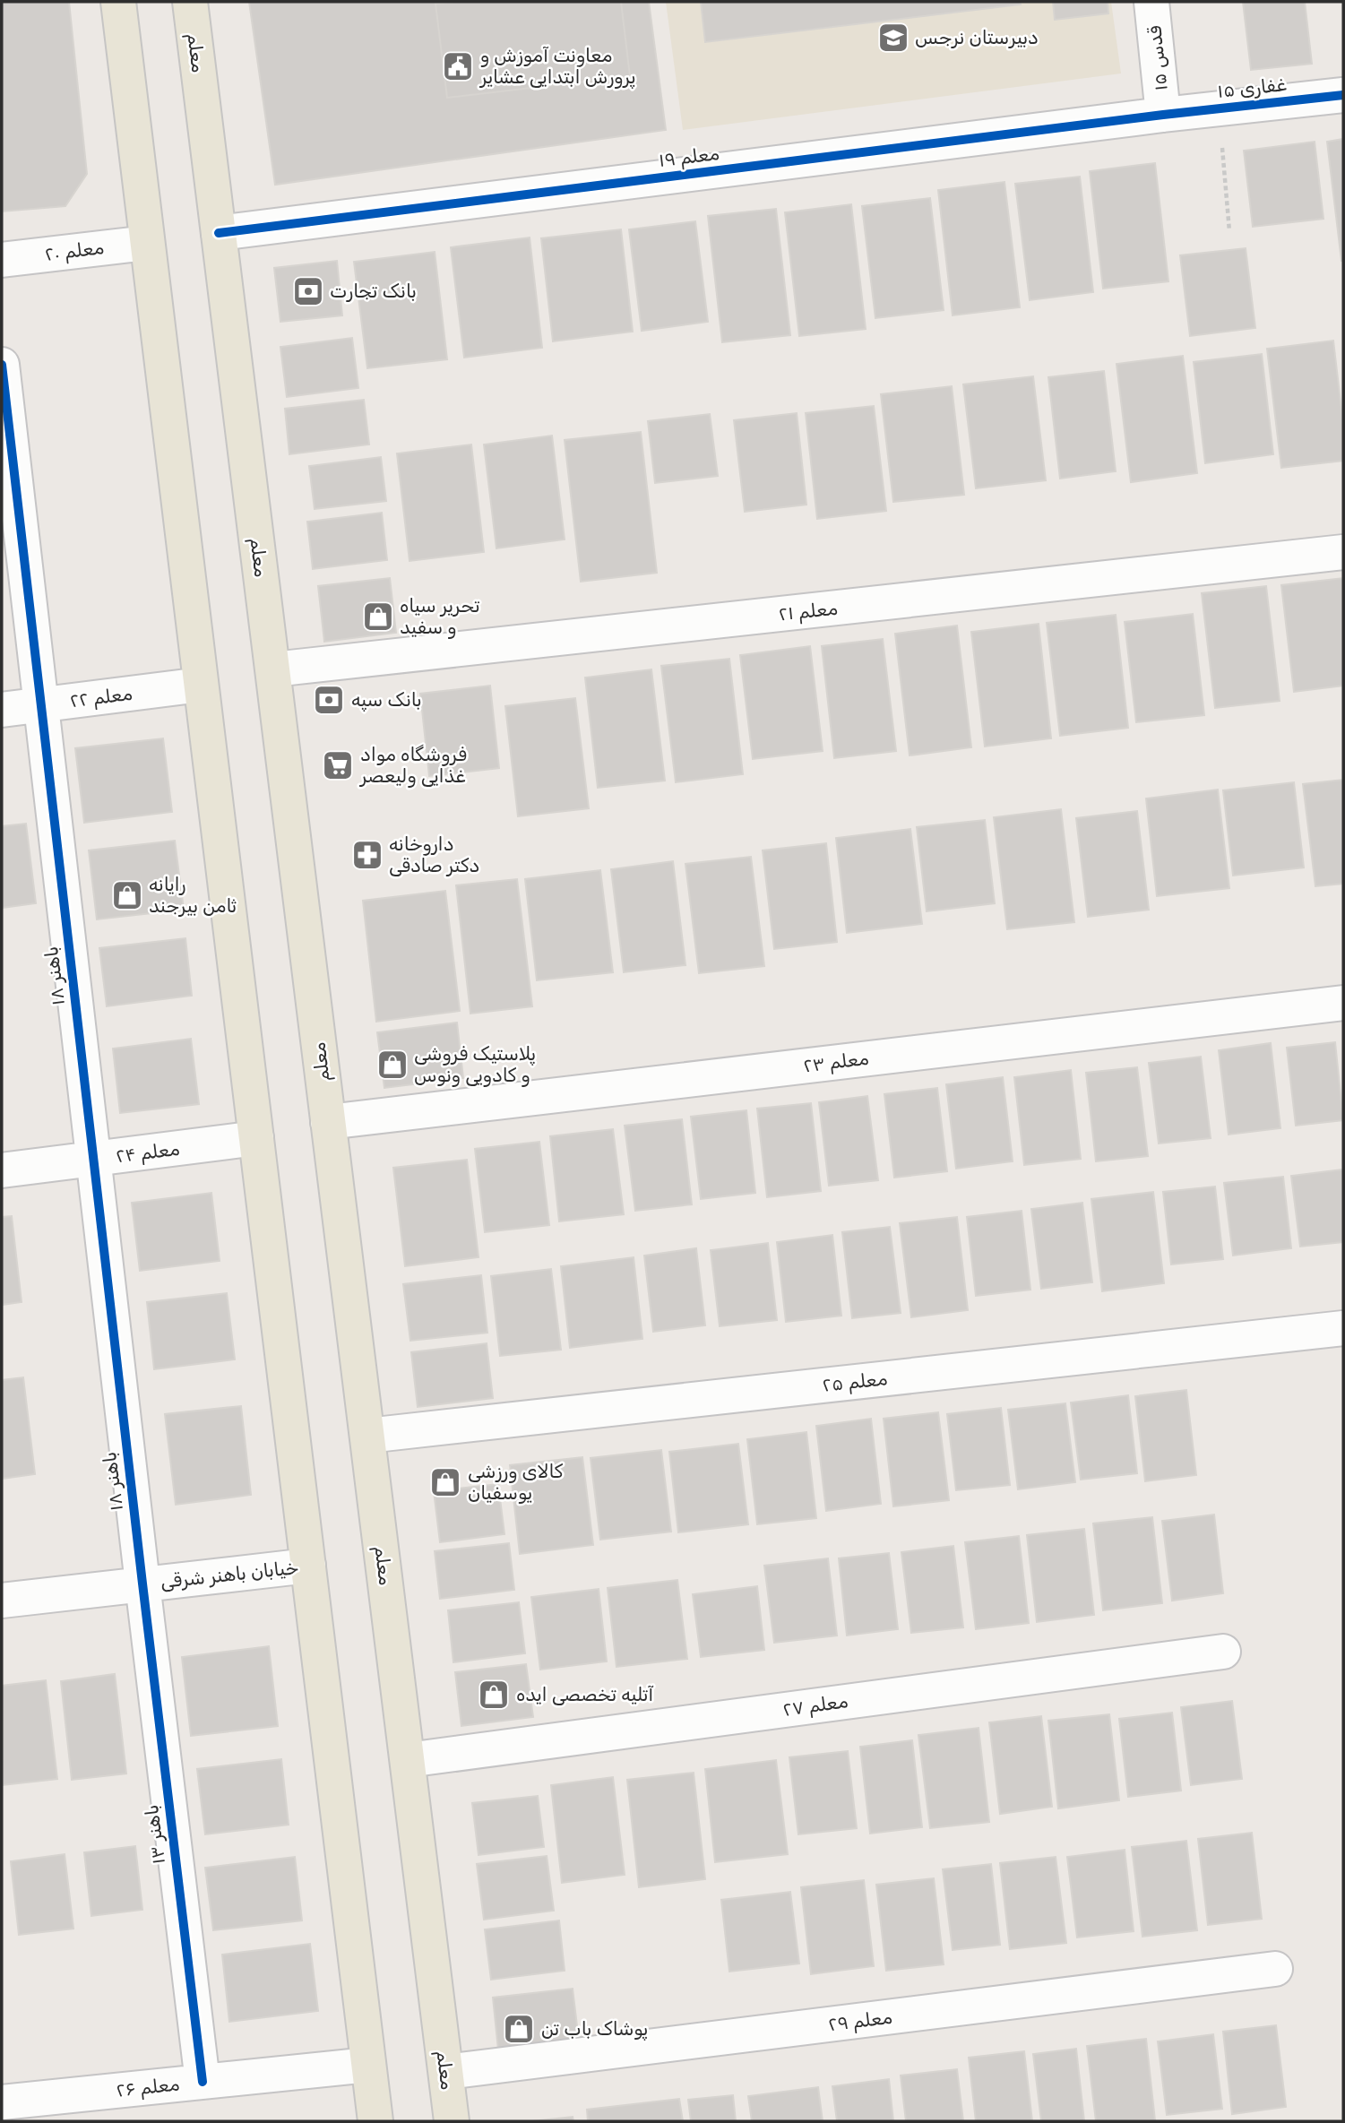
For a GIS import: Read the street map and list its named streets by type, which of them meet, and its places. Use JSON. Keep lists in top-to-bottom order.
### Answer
{
  "streets": {
    "main road": ["معلم"],
    "street": [
      "قدس ۱۵",
      "غفاری ۱۵",
      "معلم ۱۹",
      "معلم ۲۰",
      "معلم ۲۱",
      "معلم ۲۲",
      "باهنر ۱۸",
      "معلم ۲۳",
      "معلم ۲۴",
      "معلم ۲۵",
      "خیابان باهنر شرقی",
      "معلم ۲۷",
      "باهنر ۱۳",
      "معلم ۲۹",
      "معلم ۲۶"
    ]
  },
  "crossings": [
    ["معلم", "معلم ۱۹"],
    ["معلم", "معلم ۲۱"],
    ["معلم", "معلم ۲۳"],
    ["معلم", "معلم ۲۵"],
    ["معلم", "معلم ۲۷"],
    ["معلم", "معلم ۲۹"],
    ["قدس ۱۵", "غفاری ۱۵"],
    ["قدس ۱۵", "معلم ۱۹"],
    ["غفاری ۱۵", "معلم ۱۹"],
    ["معلم ۲۲", "باهنر ۱۸"],
    ["باهنر ۱۸", "معلم ۲۴"],
    ["باهنر ۱۸", "خیابان باهنر شرقی"],
    ["باهنر ۱۸", "باهنر ۱۳"],
    ["خیابان باهنر شرقی", "باهنر ۱۳"],
    ["باهنر ۱۳", "معلم ۲۶"]
  ],
  "places": {
    "school or university": ["دبیرستان نرجس"],
    "public building": ["معاونت آموزش و پرورش ابتدایی عشایر"],
    "bank": ["بانک تجارت", "بانک سپه"],
    "shop": [
      "تحریر سیاه و سفید",
      "رایانه ثامن بیرجند",
      "پلاستیک فروشی و کادویی ونوس",
      "کالای ورزشی یوسفیان",
      "آتلیه تخصصی ایده",
      "پوشاک باب تن"
    ],
    "supermarket": ["فروشگاه مواد غذایی ولیعصر"],
    "pharmacy": ["داروخانه دکتر صادقی"]
  }
}
